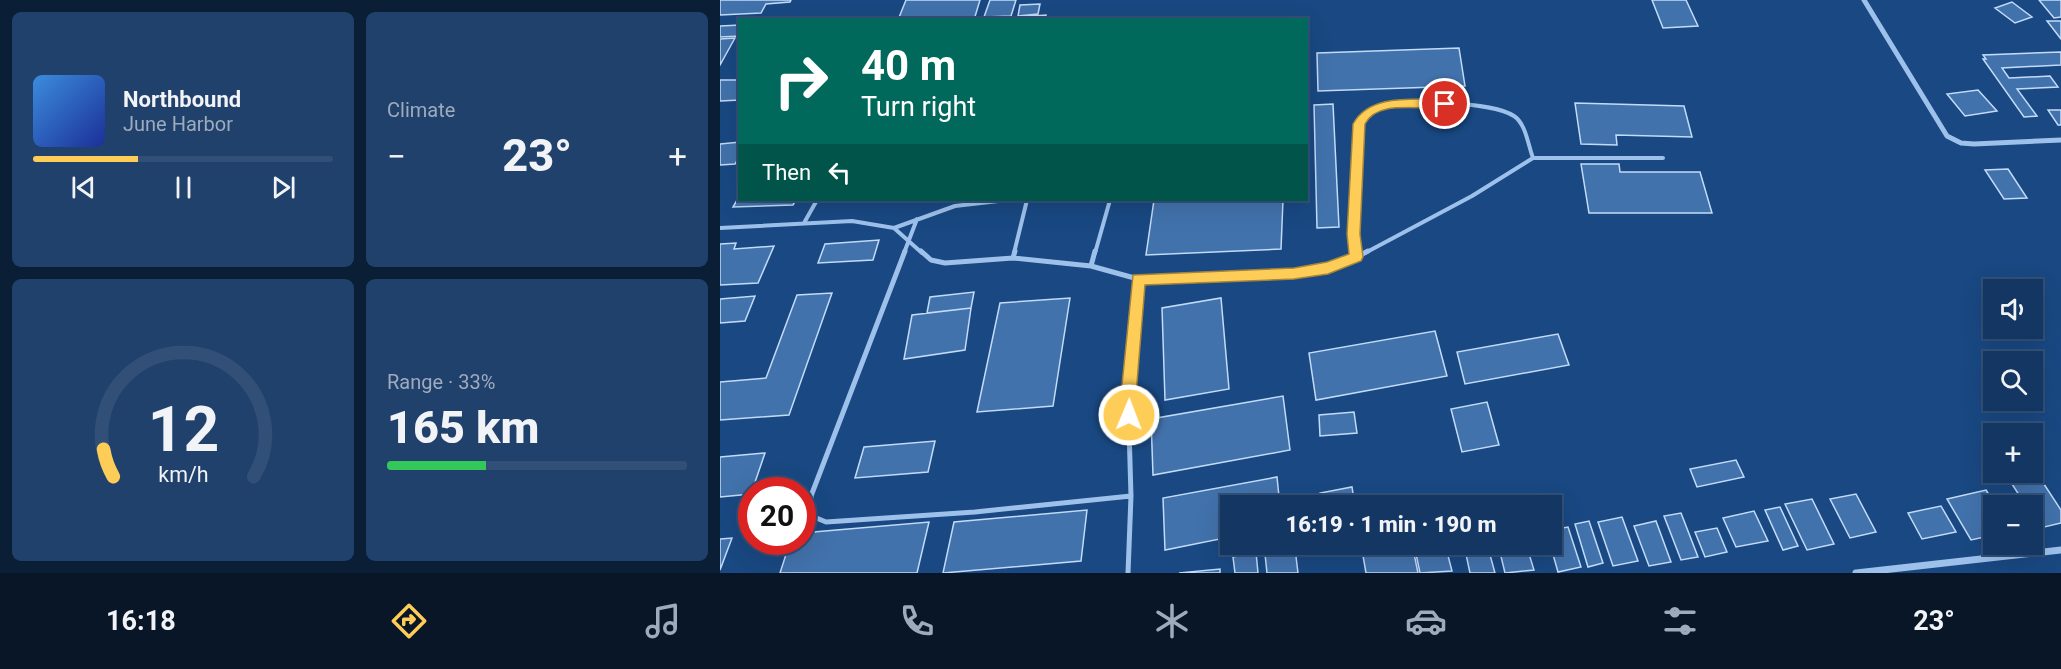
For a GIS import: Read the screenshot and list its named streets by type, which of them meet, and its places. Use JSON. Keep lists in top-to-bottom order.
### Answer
{
  "page": {
    "tile": [
      "Climate",
      ["Range · 33%", "165 km"]
    ],
    "turn": ["40 m", "Turn right"],
    "song": ["Northbound", "June Harbor"],
    "heat": ["−", "23°", "+"],
    "then": "Then",
    "map_buttons": ["+", "−"],
    "limit": "20",
    "trip": "16:19 · 1 min · 190 m",
    "tabs": ["16:18", "23°"],
    "gauge": ["12", "km/h"]
  }
}
